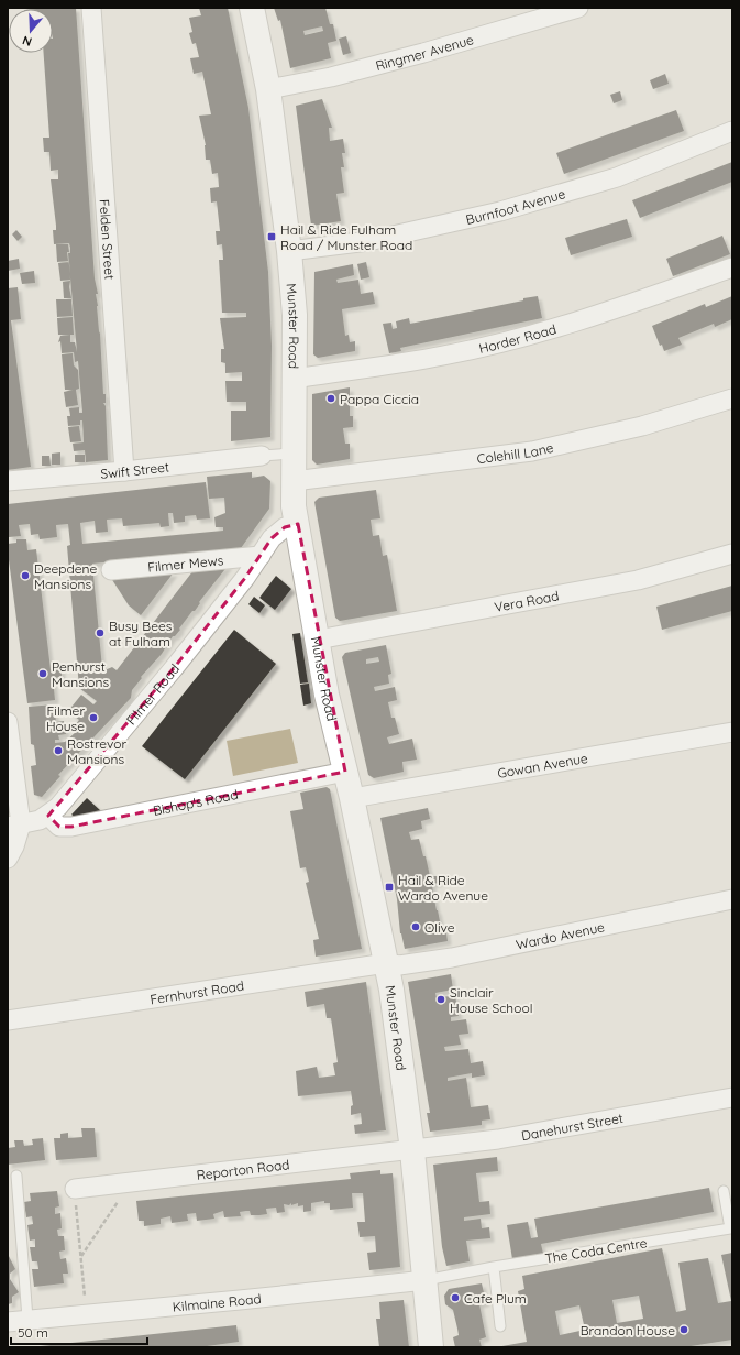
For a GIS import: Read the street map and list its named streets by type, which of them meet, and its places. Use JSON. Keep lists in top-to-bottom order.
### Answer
{
  "streets": {
    "street": [
      "Ringmer Avenue",
      "Burnfoot Avenue",
      "Felden Street",
      "Munster Road",
      "Horder Road",
      "Colehill Lane",
      "Swift Street",
      "Filmer Mews",
      "Vera Road",
      "Filmer Road",
      "Gowan Avenue",
      "Bishop's Road",
      "Wardo Avenue",
      "Fernhurst Road",
      "Danehurst Street",
      "Reporton Road",
      "Kilmaine Road"
    ],
    "lane": ["The Coda Centre"]
  },
  "crossings": [
    ["Ringmer Avenue", "Munster Road"],
    ["Burnfoot Avenue", "Munster Road"],
    ["Felden Street", "Swift Street"],
    ["Munster Road", "Horder Road"],
    ["Munster Road", "Colehill Lane"],
    ["Munster Road", "Vera Road"],
    ["Munster Road", "Filmer Road"],
    ["Munster Road", "Gowan Avenue"],
    ["Munster Road", "Bishop's Road"],
    ["Munster Road", "Wardo Avenue"],
    ["Munster Road", "Fernhurst Road"],
    ["Munster Road", "Danehurst Street"],
    ["Munster Road", "Reporton Road"],
    ["Munster Road", "The Coda Centre"],
    ["Munster Road", "Kilmaine Road"],
    ["Filmer Mews", "Filmer Road"],
    ["Filmer Road", "Bishop's Road"],
    ["Wardo Avenue", "Fernhurst Road"],
    ["Danehurst Street", "Reporton Road"],
    ["The Coda Centre", "Kilmaine Road"]
  ],
  "places": {
    "transit": ["Hail & Ride Fulham Road / Munster Road", "Hail & Ride Wardo Avenue"],
    "other": [
      "Pappa Ciccia",
      "Deepdene Mansions",
      "Busy Bees at Fulham",
      "Penhurst Mansions",
      "Filmer House",
      "Rostrevor Mansions",
      "Olive",
      "Sinclair House School",
      "Cafe Plum",
      "Brandon House"
    ]
  },
  "scale_bar": "50 m",
  "north": "bottom"
}
